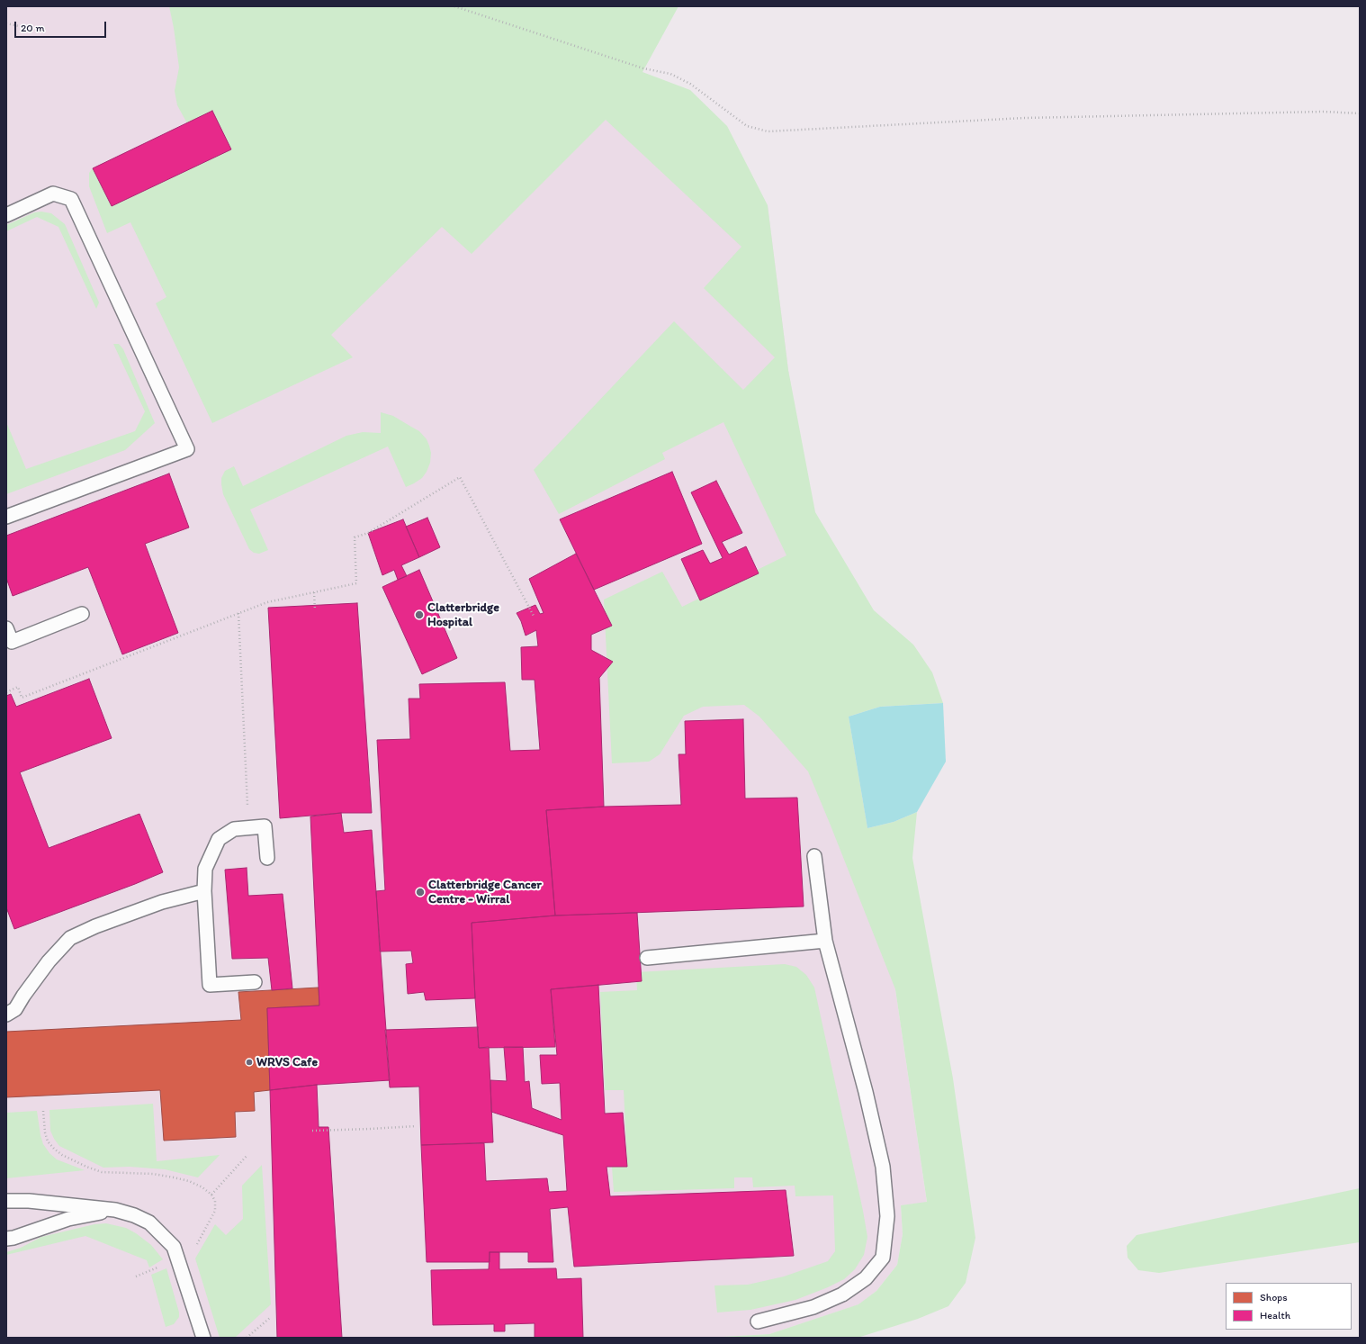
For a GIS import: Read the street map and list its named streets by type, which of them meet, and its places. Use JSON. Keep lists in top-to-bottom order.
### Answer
{
  "places": ["Clatterbridge Hospital", "Clatterbridge Cancer Centre - Wirral", "WRVS Cafe"],
  "legend": ["Shops", "Health"],
  "scale_bar": "20 m"
}
